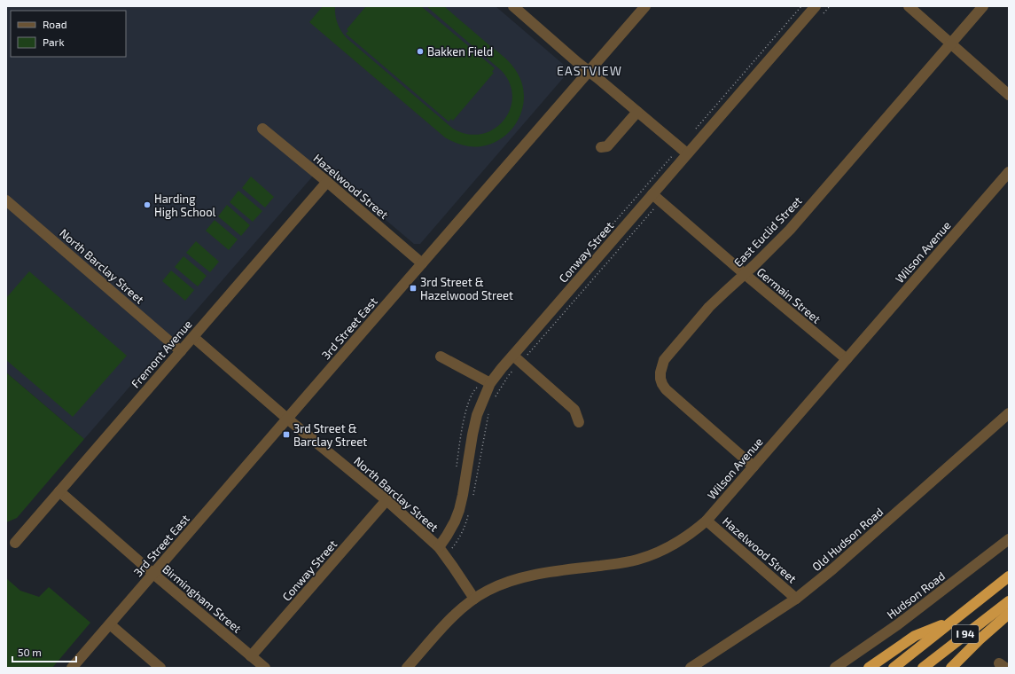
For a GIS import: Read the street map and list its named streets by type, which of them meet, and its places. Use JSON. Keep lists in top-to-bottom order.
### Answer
{
  "streets": {
    "highway": ["I 94"],
    "street": [
      "Hazelwood Street",
      "East Euclid Street",
      "Conway Street",
      "Wilson Avenue",
      "North Barclay Street",
      "Germain Street",
      "3rd Street East",
      "Fremont Avenue",
      "Old Hudson Road",
      "Hudson Road",
      "Birmingham Street"
    ]
  },
  "crossings": [
    ["Hazelwood Street", "Wilson Avenue"],
    ["Hazelwood Street", "3rd Street East"],
    ["Hazelwood Street", "Fremont Avenue"],
    ["Hazelwood Street", "Old Hudson Road"],
    ["East Euclid Street", "Wilson Avenue"],
    ["East Euclid Street", "Germain Street"],
    ["Conway Street", "North Barclay Street"],
    ["Conway Street", "Germain Street"],
    ["Conway Street", "Birmingham Street"],
    ["Wilson Avenue", "North Barclay Street"],
    ["Wilson Avenue", "Germain Street"],
    ["North Barclay Street", "3rd Street East"],
    ["North Barclay Street", "Fremont Avenue"],
    ["3rd Street East", "Birmingham Street"],
    ["Fremont Avenue", "Birmingham Street"]
  ],
  "districts": ["EASTVIEW"],
  "places": {
    "other": ["Bakken Field", "Harding High School"],
    "transit": ["3rd Street & Hazelwood Street", "3rd Street & Barclay Street"]
  },
  "legend": ["Road", "Park"],
  "scale_bar": "50 m"
}
